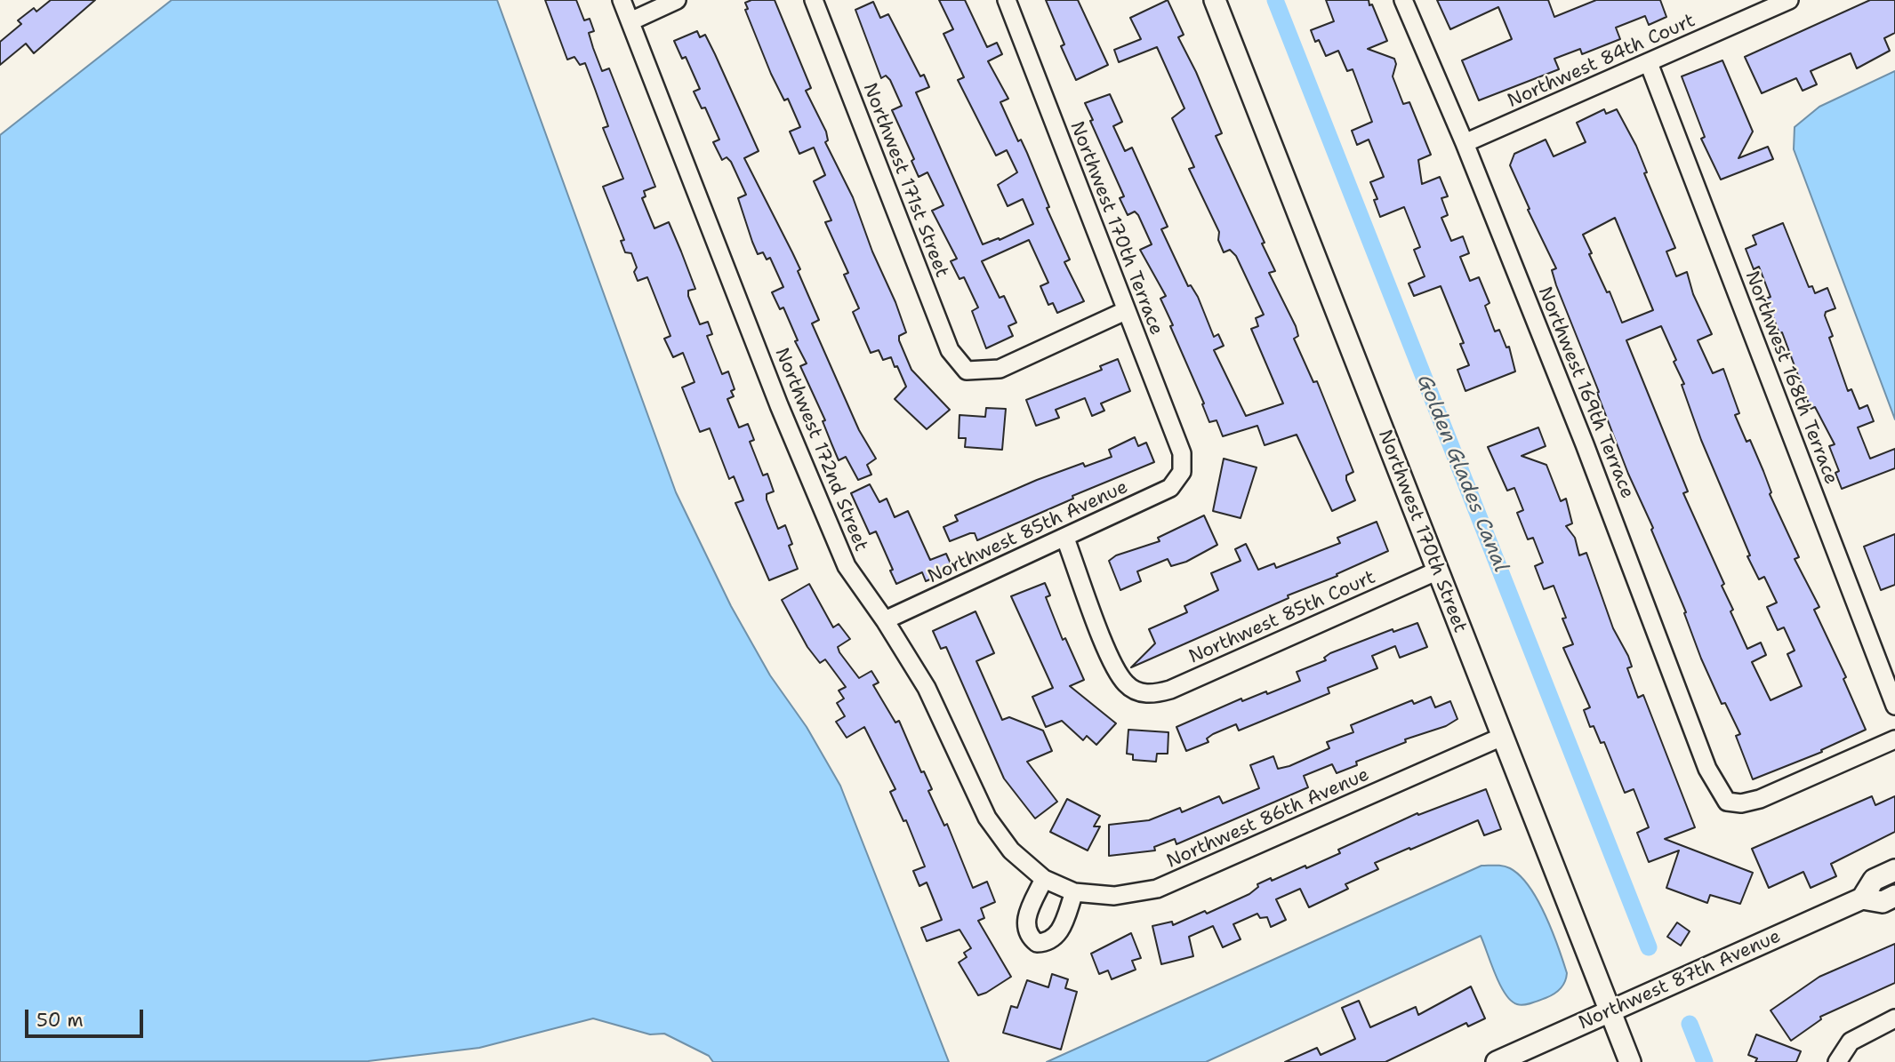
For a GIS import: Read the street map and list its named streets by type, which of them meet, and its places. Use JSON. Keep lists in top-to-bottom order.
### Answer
{
  "streets": {
    "street": [
      "Northwest 84th Court",
      "Northwest 171st Street",
      "Northwest 170th Terrace",
      "Northwest 168th Terrace",
      "Northwest 169th Terrace",
      "Northwest 172nd Street",
      "Northwest 170th Street",
      "Northwest 85th Avenue",
      "Northwest 85th Court",
      "Northwest 86th Avenue",
      "Northwest 87th Avenue"
    ]
  },
  "crossings": [
    ["Northwest 84th Court", "Northwest 168th Terrace"],
    ["Northwest 84th Court", "Northwest 169th Terrace"],
    ["Northwest 171st Street", "Northwest 170th Terrace"],
    ["Northwest 170th Terrace", "Northwest 85th Avenue"],
    ["Northwest 172nd Street", "Northwest 85th Avenue"],
    ["Northwest 172nd Street", "Northwest 86th Avenue"],
    ["Northwest 170th Street", "Northwest 85th Court"],
    ["Northwest 170th Street", "Northwest 86th Avenue"],
    ["Northwest 170th Street", "Northwest 87th Avenue"],
    ["Northwest 85th Avenue", "Northwest 85th Court"]
  ],
  "water": ["Golden Glades Canal"],
  "scale_bar": "50 m"
}
